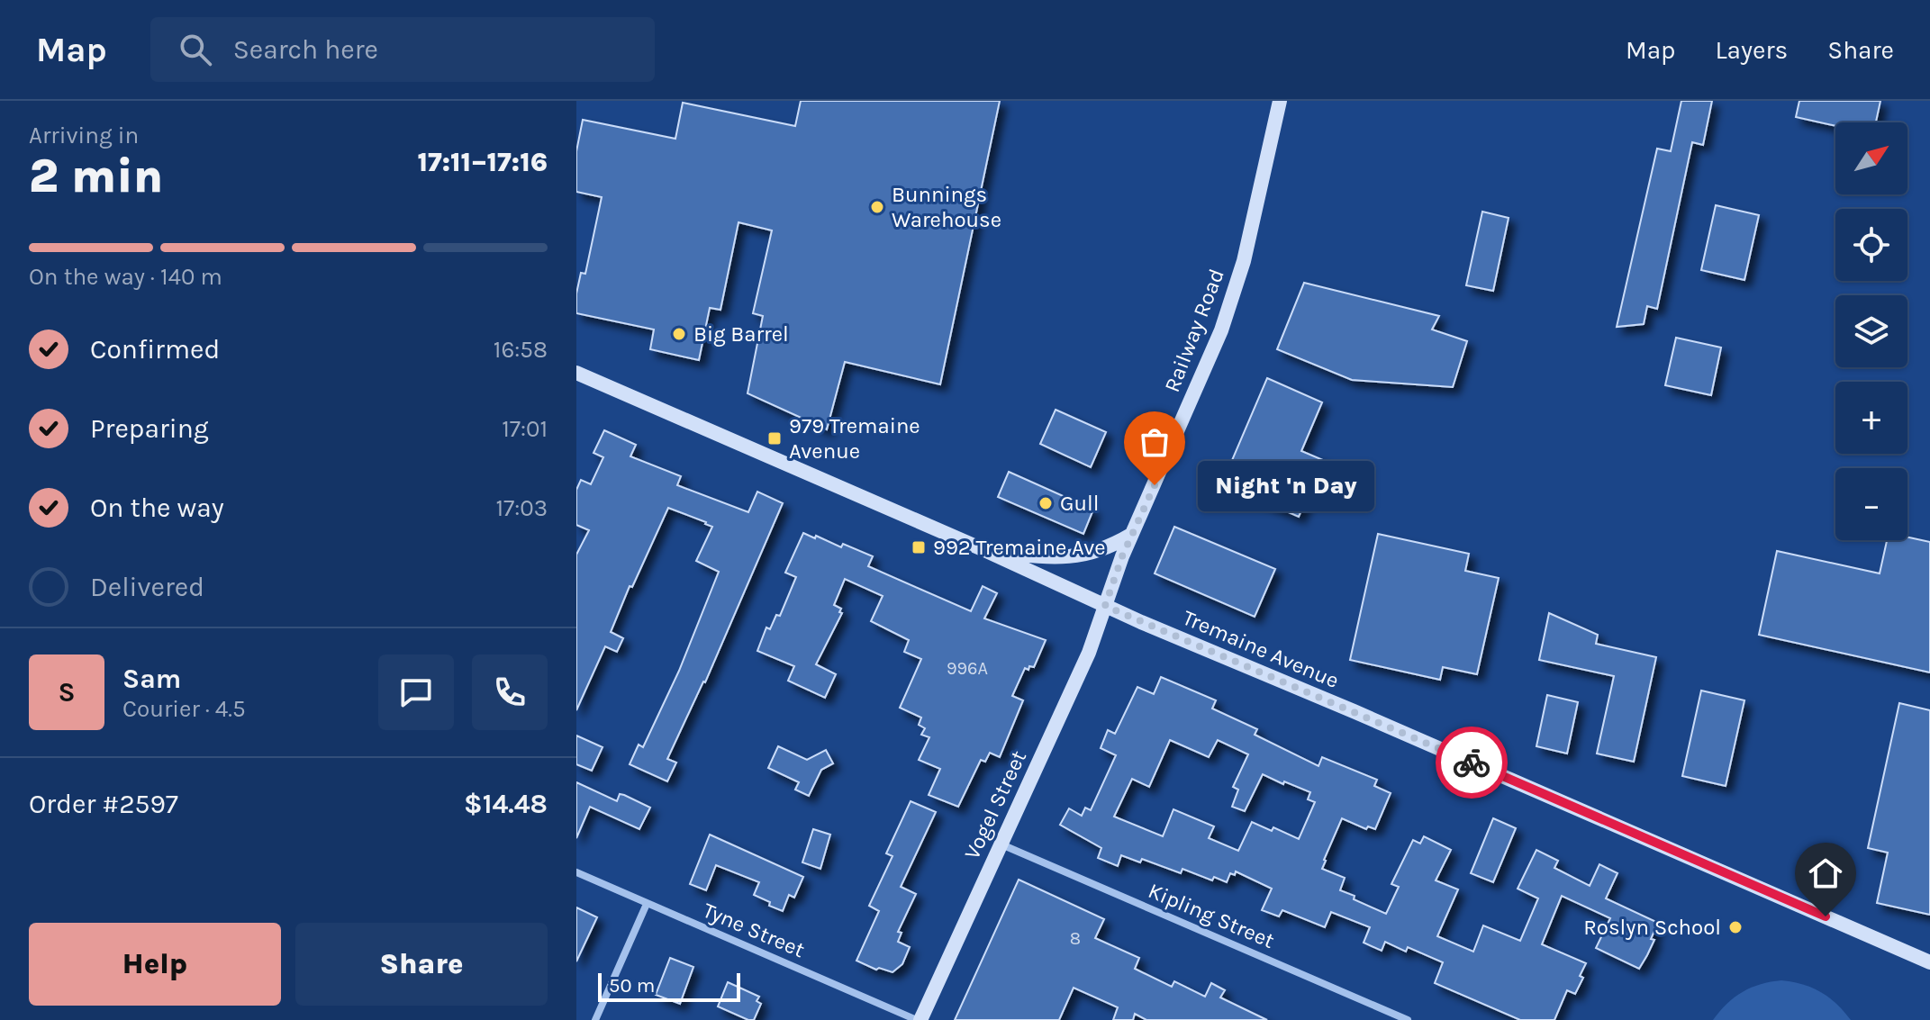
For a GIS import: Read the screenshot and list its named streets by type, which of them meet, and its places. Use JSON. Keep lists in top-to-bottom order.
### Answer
{
  "streets": {
    "main road": ["Railway Road", "Tremaine Avenue", "Vogel Street"],
    "street": ["Kipling Street", "Tyne Street"]
  },
  "crossings": [
    ["Railway Road", "Tremaine Avenue"],
    ["Railway Road", "Vogel Street"],
    ["Tremaine Avenue", "Vogel Street"],
    ["Vogel Street", "Kipling Street"],
    ["Vogel Street", "Tyne Street"]
  ],
  "places": {
    "other": [
      "Bunnings Warehouse",
      "Big Barrel",
      "Night 'n Day",
      "Gull",
      "Roslyn School"
    ],
    "transit": ["979 Tremaine Avenue", "992 Tremaine Ave"]
  },
  "house_numbers": ["996A", "8"],
  "scale_bar": "50 m",
  "north": "top right",
  "page": {
    "header": "Map",
    "search": "Search here",
    "nav": ["Map", "Layers", "Share"],
    "heading": ["2 min", "Arriving in", "17:11–17:16"],
    "panel": [
      "Sam",
      "Courier · 4.5",
      "Order #2597",
      "$14.48"
    ],
    "map_buttons": ["+", "−"],
    "bar": "On the way · 140 m",
    "list": [
      ["Confirmed", "16:58"],
      ["Preparing", "17:01"],
      ["On the way", "17:03"],
      "Delivered"
    ],
    "bubble": "Night 'n Day",
    "round": "S",
    "buttons": ["Help", "Share"],
    "scale": "50 m"
  }
}
